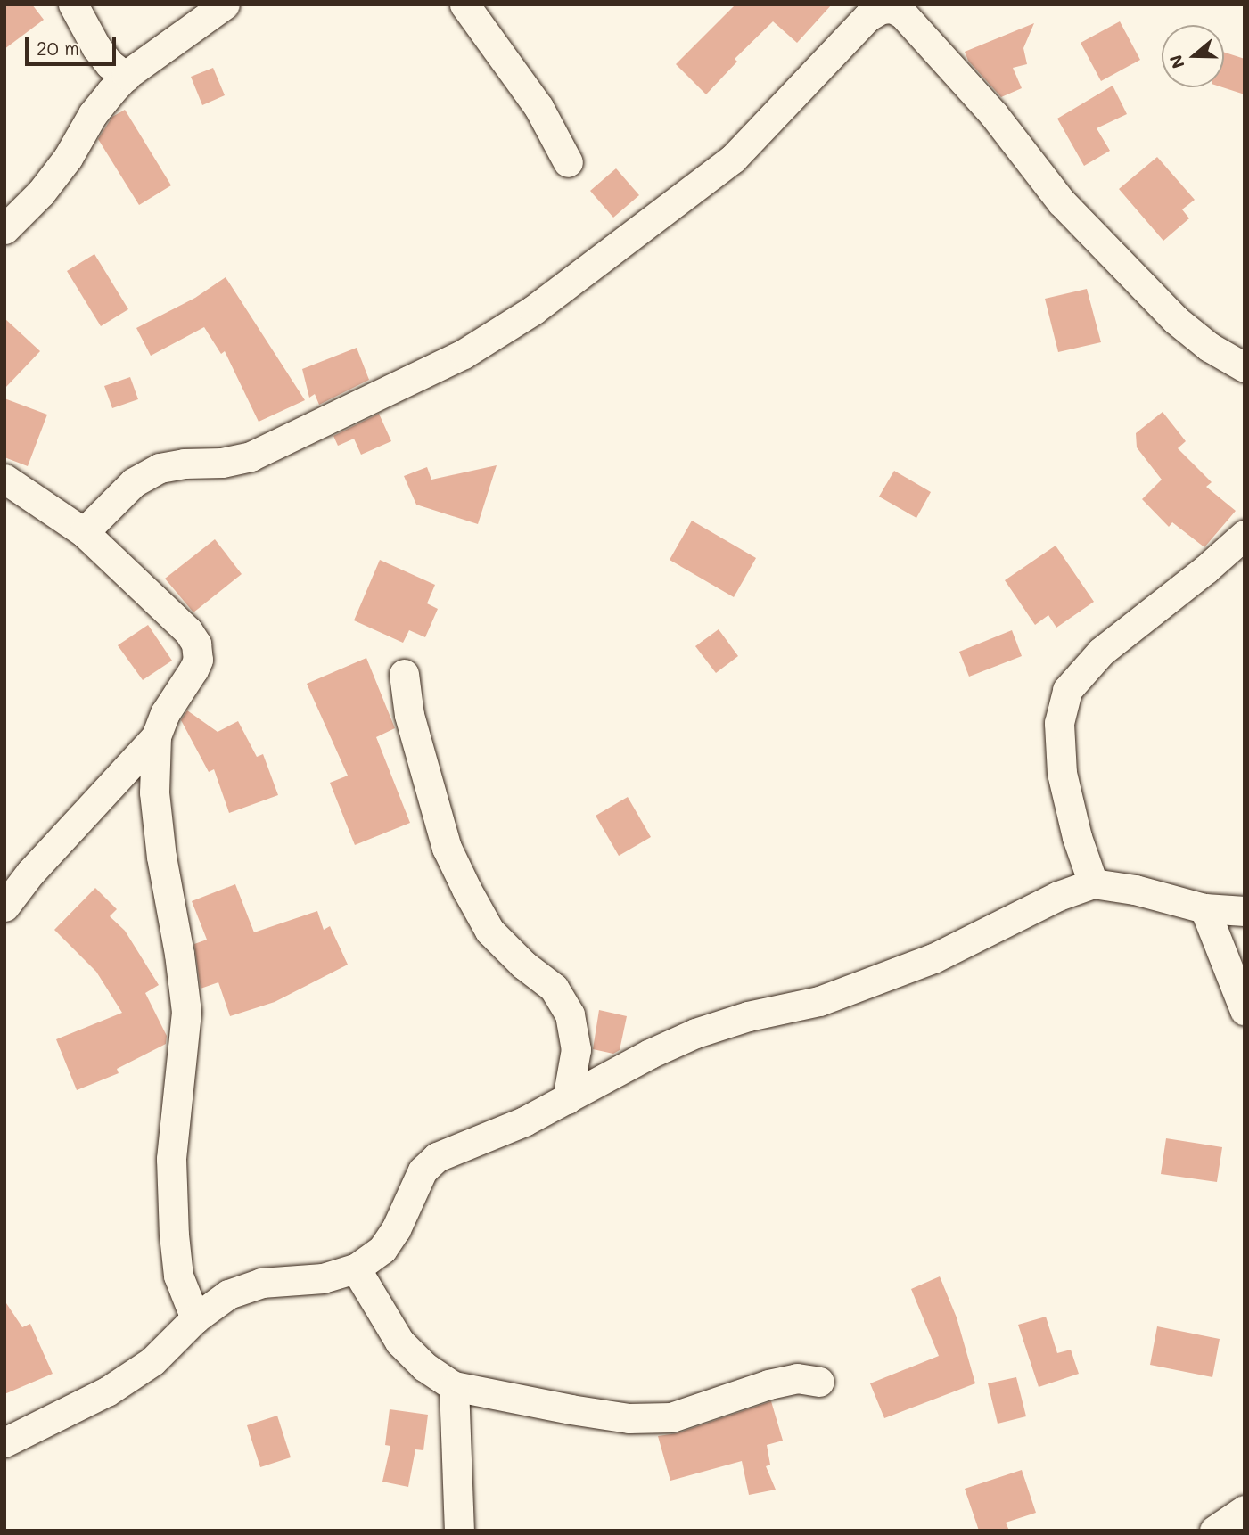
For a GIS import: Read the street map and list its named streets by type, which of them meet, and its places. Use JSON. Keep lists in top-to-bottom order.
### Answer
{
  "scale_bar": "20 m",
  "north": "left"
}
